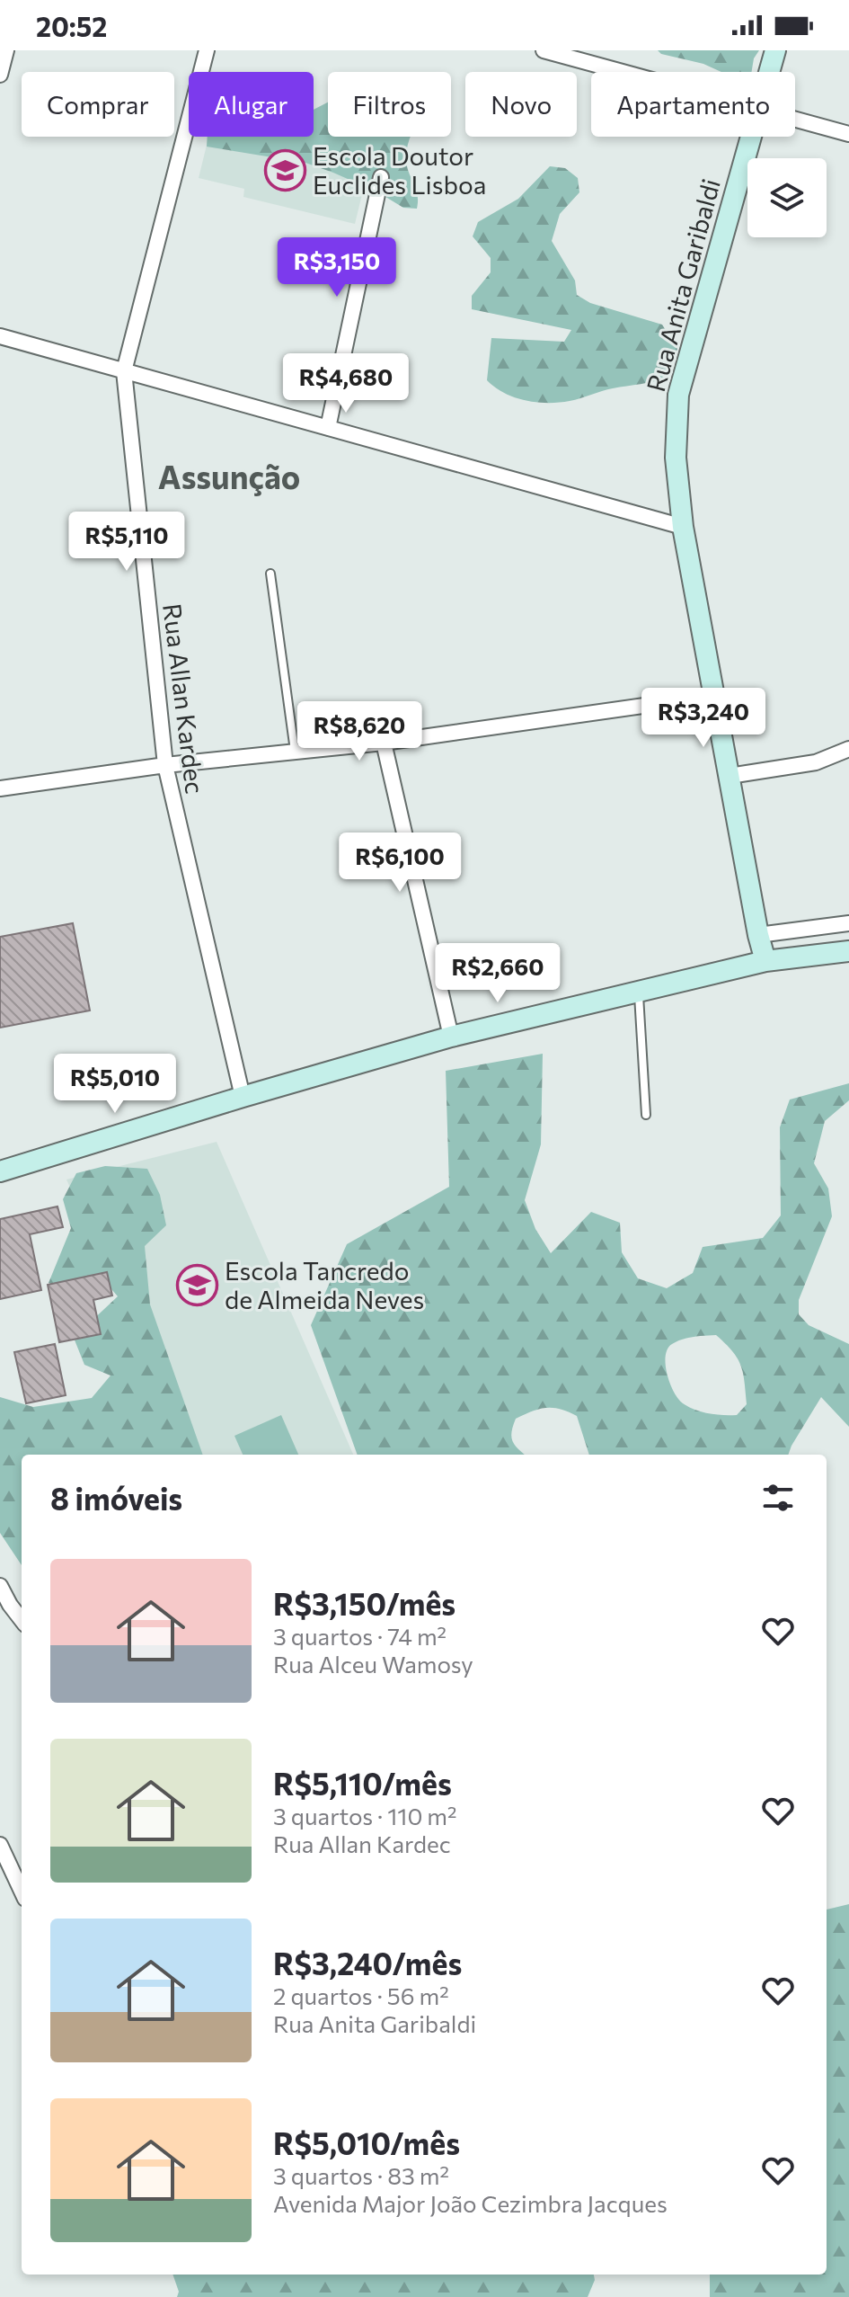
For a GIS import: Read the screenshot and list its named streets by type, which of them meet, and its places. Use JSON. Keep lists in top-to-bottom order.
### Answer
{
  "streets": {
    "street": ["Rua Anita Garibaldi", "Rua Allan Kardec"]
  },
  "districts": ["Assunção"],
  "places": {
    "school or university": ["Escola Doutor Euclides Lisboa", "Escola Tancredo de Almeida Neves"]
  },
  "page": {
    "status": "20:52",
    "chip": [
      "Comprar",
      "Alugar",
      "Filtros",
      "Novo",
      "Apartamento"
    ],
    "price": [
      "R$3,150",
      "R$4,680",
      "R$5,110",
      "R$3,240",
      "R$8,620",
      "R$6,100",
      "R$2,660",
      "R$5,010"
    ],
    "heading": "8 imóveis",
    "list": [
      {
        "name": "R$3,150/mês",
        "note": "3 quartos · 74 m² · Rua Alceu Wamosy"
      },
      {
        "name": "R$5,110/mês",
        "note": "3 quartos · 110 m² · Rua Allan Kardec"
      },
      {
        "name": "R$3,240/mês",
        "note": "2 quartos · 56 m² · Rua Anita Garibaldi"
      },
      {
        "name": "R$5,010/mês",
        "note": "3 quartos · 83 m² · Avenida Major João Cezimbra Jacques"
      }
    ]
  }
}
